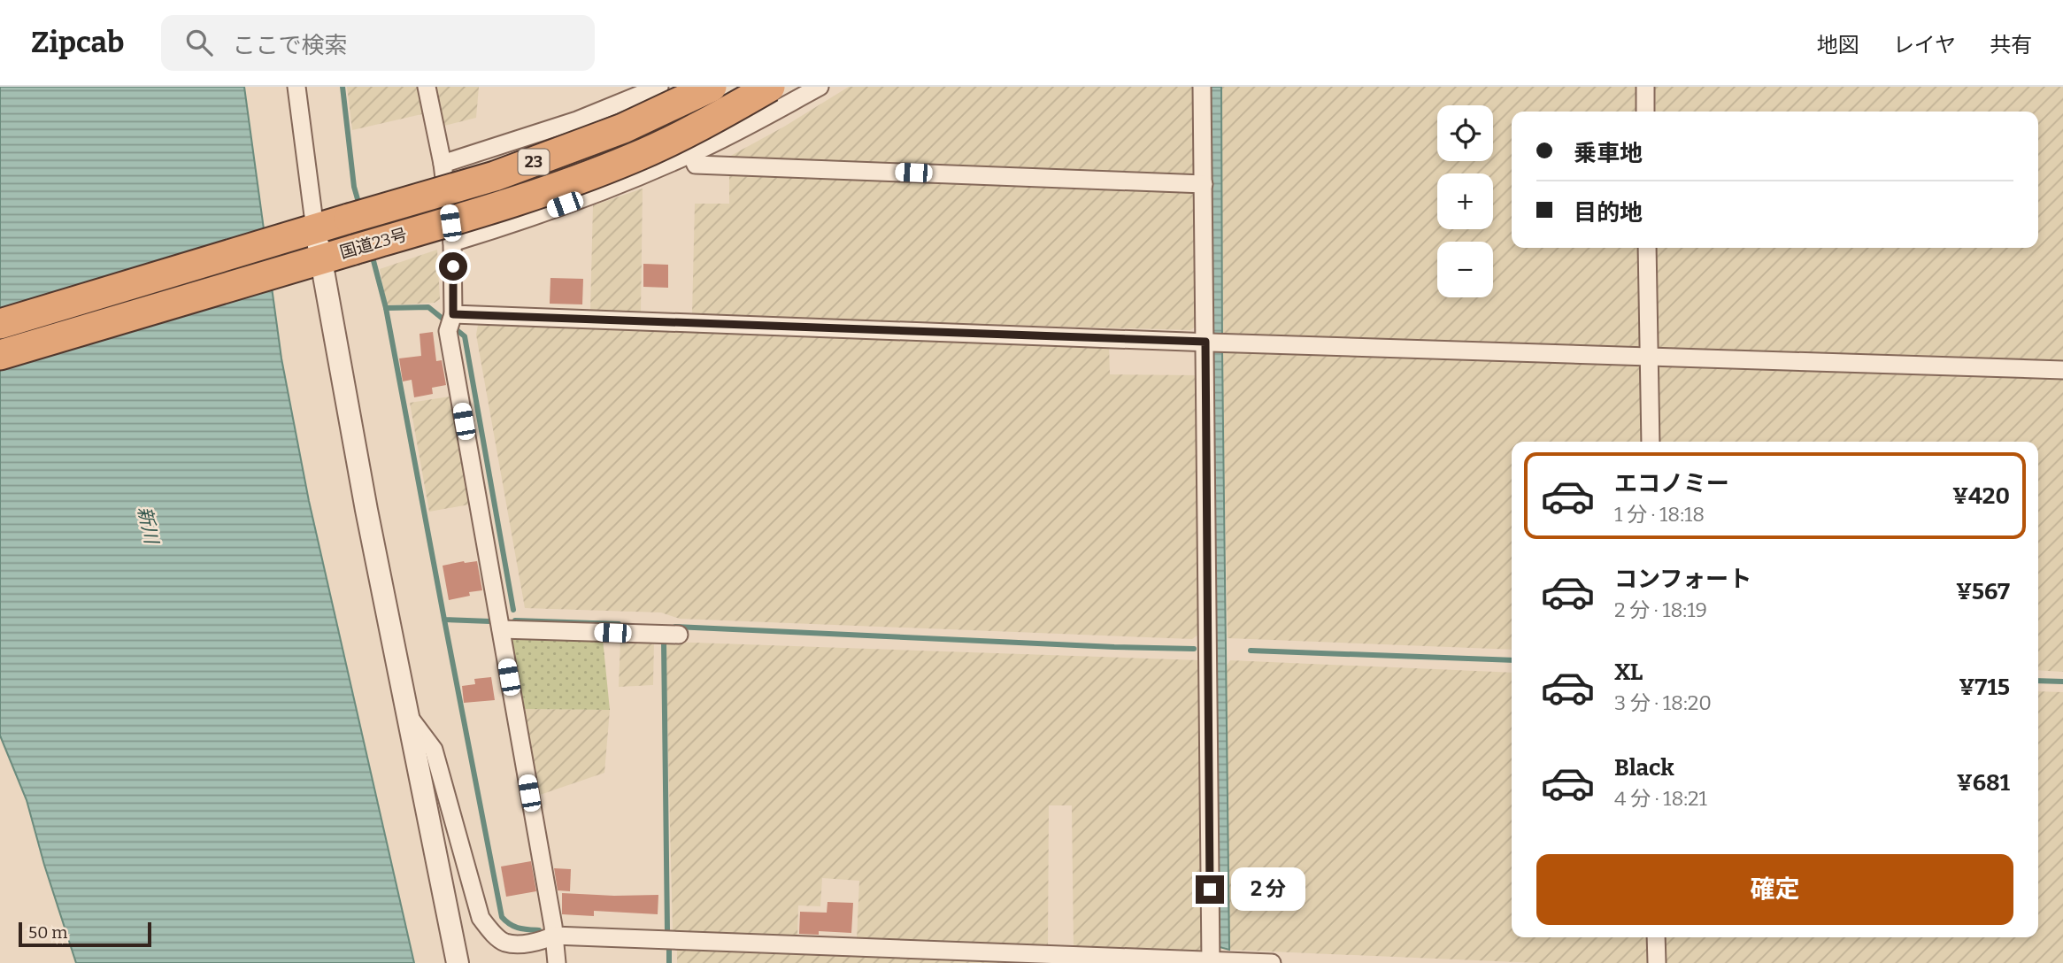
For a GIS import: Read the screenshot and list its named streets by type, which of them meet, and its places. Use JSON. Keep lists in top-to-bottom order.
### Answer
{
  "streets": {
    "highway": ["23", "国道23号"]
  },
  "water": ["新川"],
  "scale_bar": "50 m",
  "page": {
    "header": "Zipcab",
    "search": "ここで検索",
    "nav": ["地図", "レイヤ", "共有"],
    "map_buttons": ["+", "−"],
    "banner": ["乗車地", "目的地"],
    "list": [
      {
        "name": "エコノミー",
        "note": "1 分 · 18:18",
        "value": "¥420"
      },
      {
        "name": "コンフォート",
        "note": "2 分 · 18:19",
        "value": "¥567"
      },
      {
        "name": "XL",
        "note": "3 分 · 18:20",
        "value": "¥715"
      },
      {
        "name": "Black",
        "note": "4 分 · 18:21",
        "value": "¥681"
      }
    ],
    "buttons": "確定",
    "bubble": "2 分",
    "scale": "50 m"
  }
}
